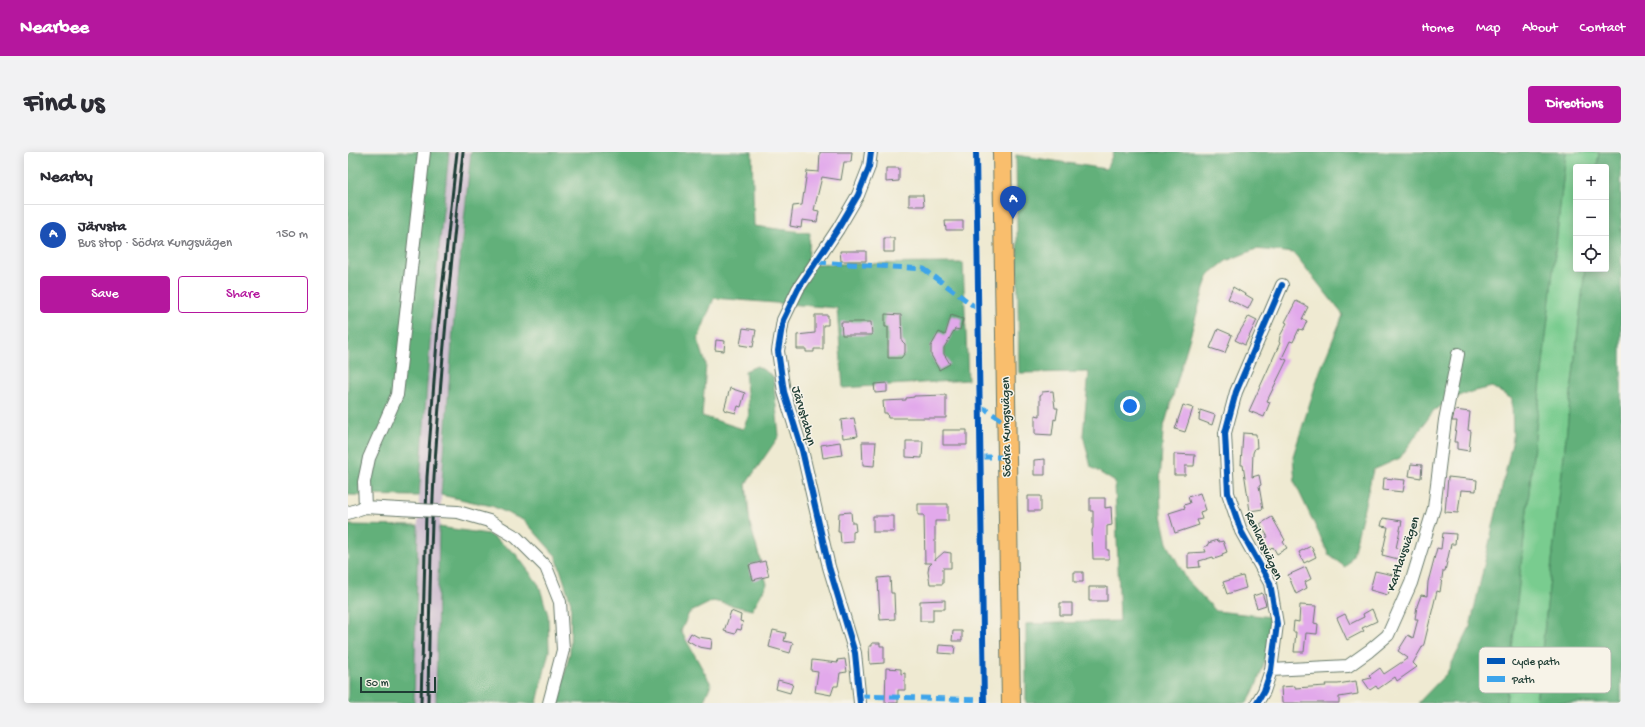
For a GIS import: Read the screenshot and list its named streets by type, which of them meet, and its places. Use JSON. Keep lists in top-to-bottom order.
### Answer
{
  "streets": {
    "main road": ["Södra Kungsvägen"],
    "street": ["Järvstabyn", "Renlavsvägen", "Kartlavsvägen"]
  },
  "crossings": [
    ["Renlavsvägen", "Kartlavsvägen"]
  ],
  "legend": ["Cycle path", "Path"],
  "scale_bar": "50 m",
  "page": {
    "header": "Nearbee",
    "nav": [
      "Home",
      "Map",
      "About",
      "Contact"
    ],
    "buttons": [
      "Directions",
      ["Save", "Share"]
    ],
    "title": "Find us",
    "heading": "Nearby",
    "map_buttons": ["+", "−"],
    "pins": "A",
    "list": [
      {
        "mark": "A",
        "name": "Järvsta",
        "note": "Bus stop · Södra Kungsvägen",
        "value": "150 m"
      }
    ],
    "scale": "50 m"
  }
}
